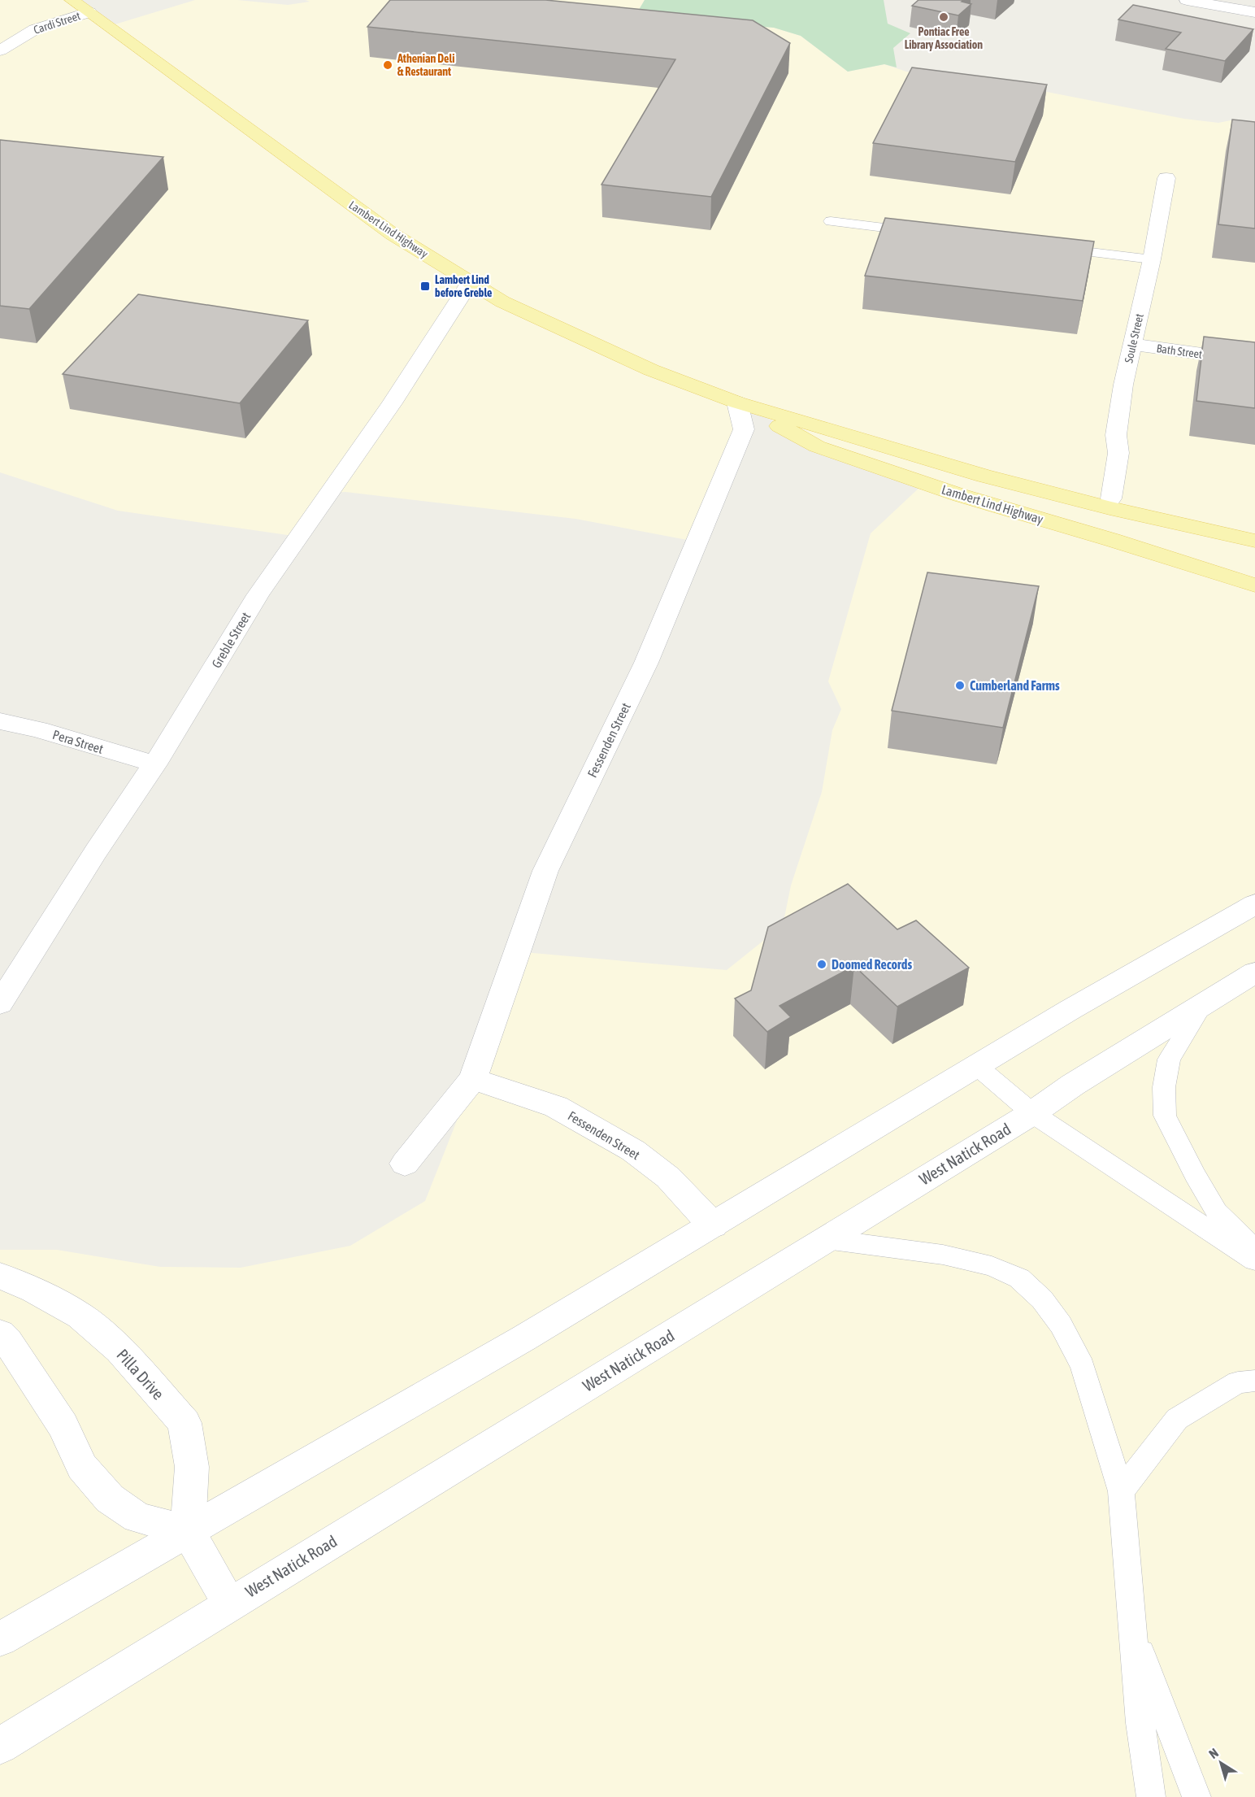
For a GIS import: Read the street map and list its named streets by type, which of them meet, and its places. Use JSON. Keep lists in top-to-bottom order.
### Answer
{
  "streets": {
    "main road": ["Lambert Lind Highway"],
    "street": [
      "Cardi Street",
      "Soule Street",
      "Bath Street",
      "Greble Street",
      "Fessenden Street",
      "Pera Street",
      "West Natick Road",
      "Pilla Drive"
    ]
  },
  "crossings": [
    ["Cardi Street", "Lambert Lind Highway"],
    ["Lambert Lind Highway", "Greble Street"],
    ["Lambert Lind Highway", "Fessenden Street"],
    ["Soule Street", "Bath Street"],
    ["Greble Street", "Pera Street"]
  ],
  "places": {
    "other": [
      "Pontiac Free Library Association",
      "Athenian Deli & Restaurant",
      "Cumberland Farms",
      "Doomed Records"
    ],
    "transit": ["Lambert Lind before Greble"]
  },
  "north": "top left"
}
